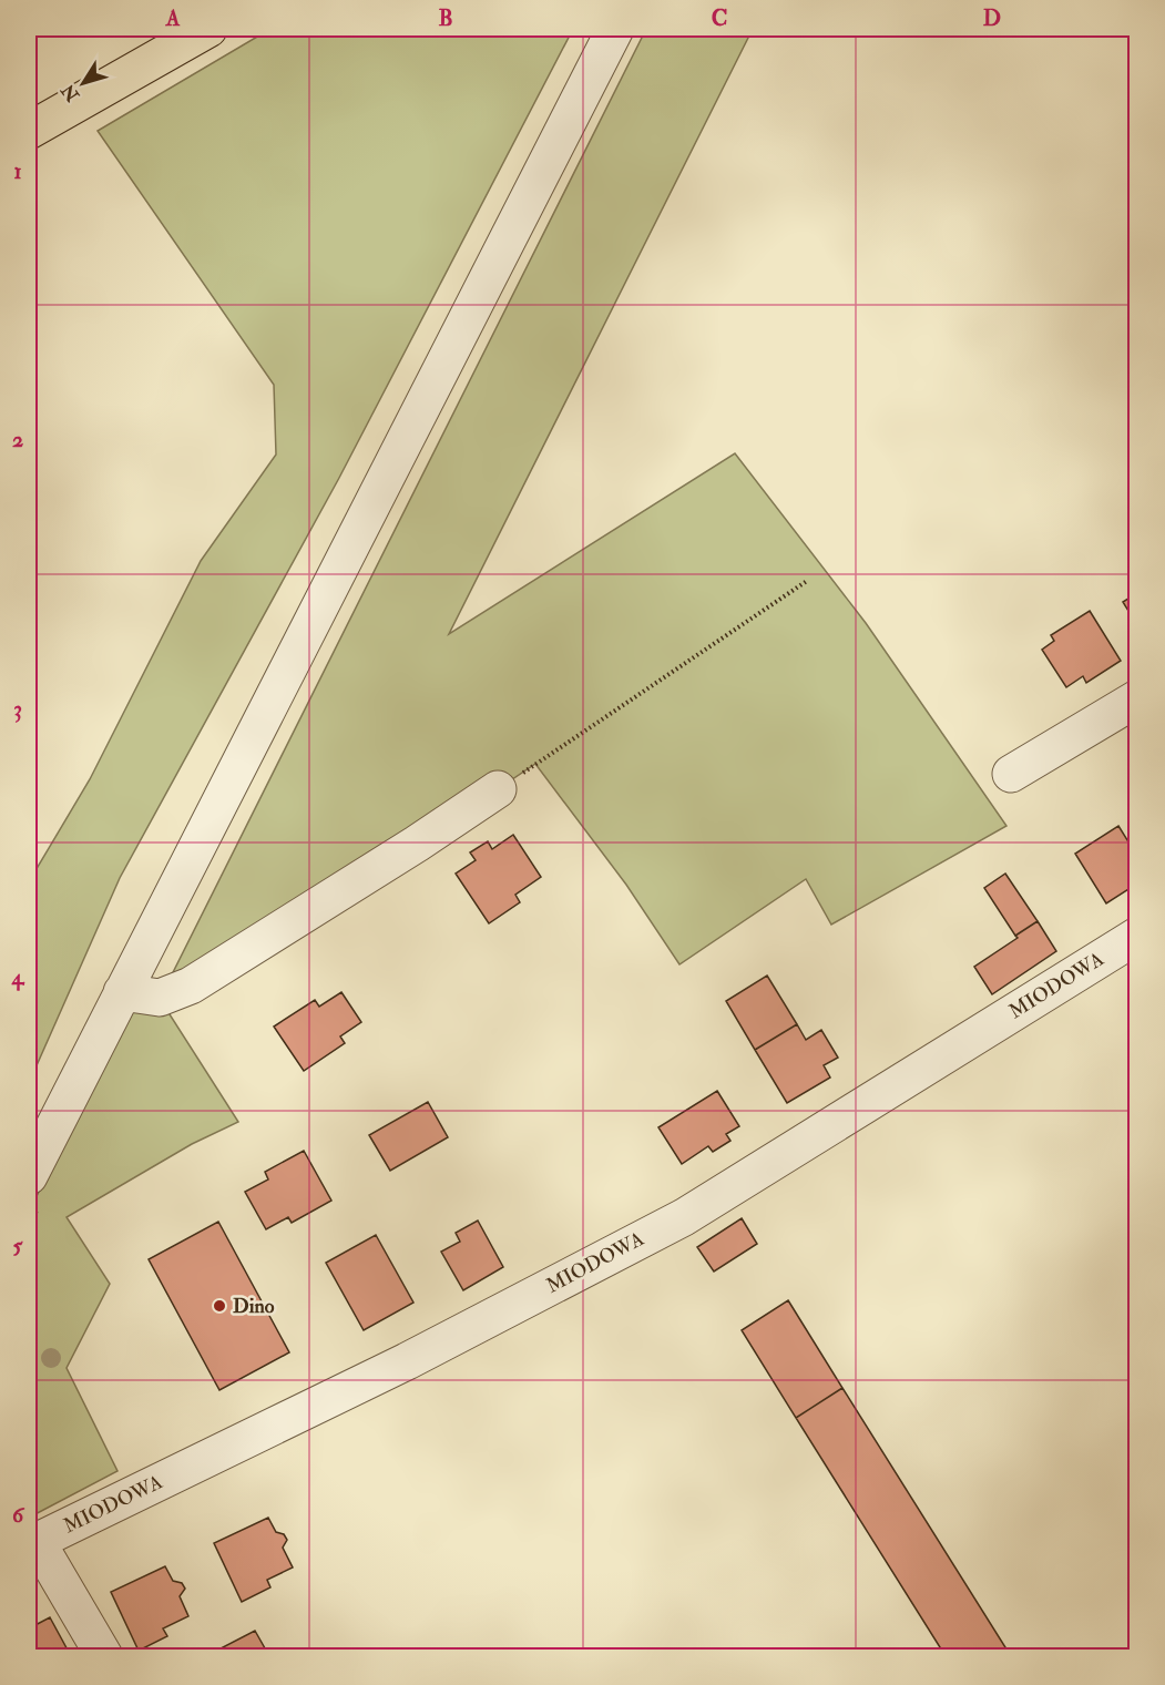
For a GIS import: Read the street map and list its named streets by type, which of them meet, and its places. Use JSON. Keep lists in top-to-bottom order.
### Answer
{
  "streets": {
    "street": ["MIODOWA"]
  },
  "places": ["Dino"],
  "north": "bottom left",
  "grid": {
    "columns": [
      "A",
      "B",
      "C",
      "D"
    ],
    "rows": [
      "1",
      "2",
      "3",
      "4",
      "5",
      "6"
    ]
  }
}
